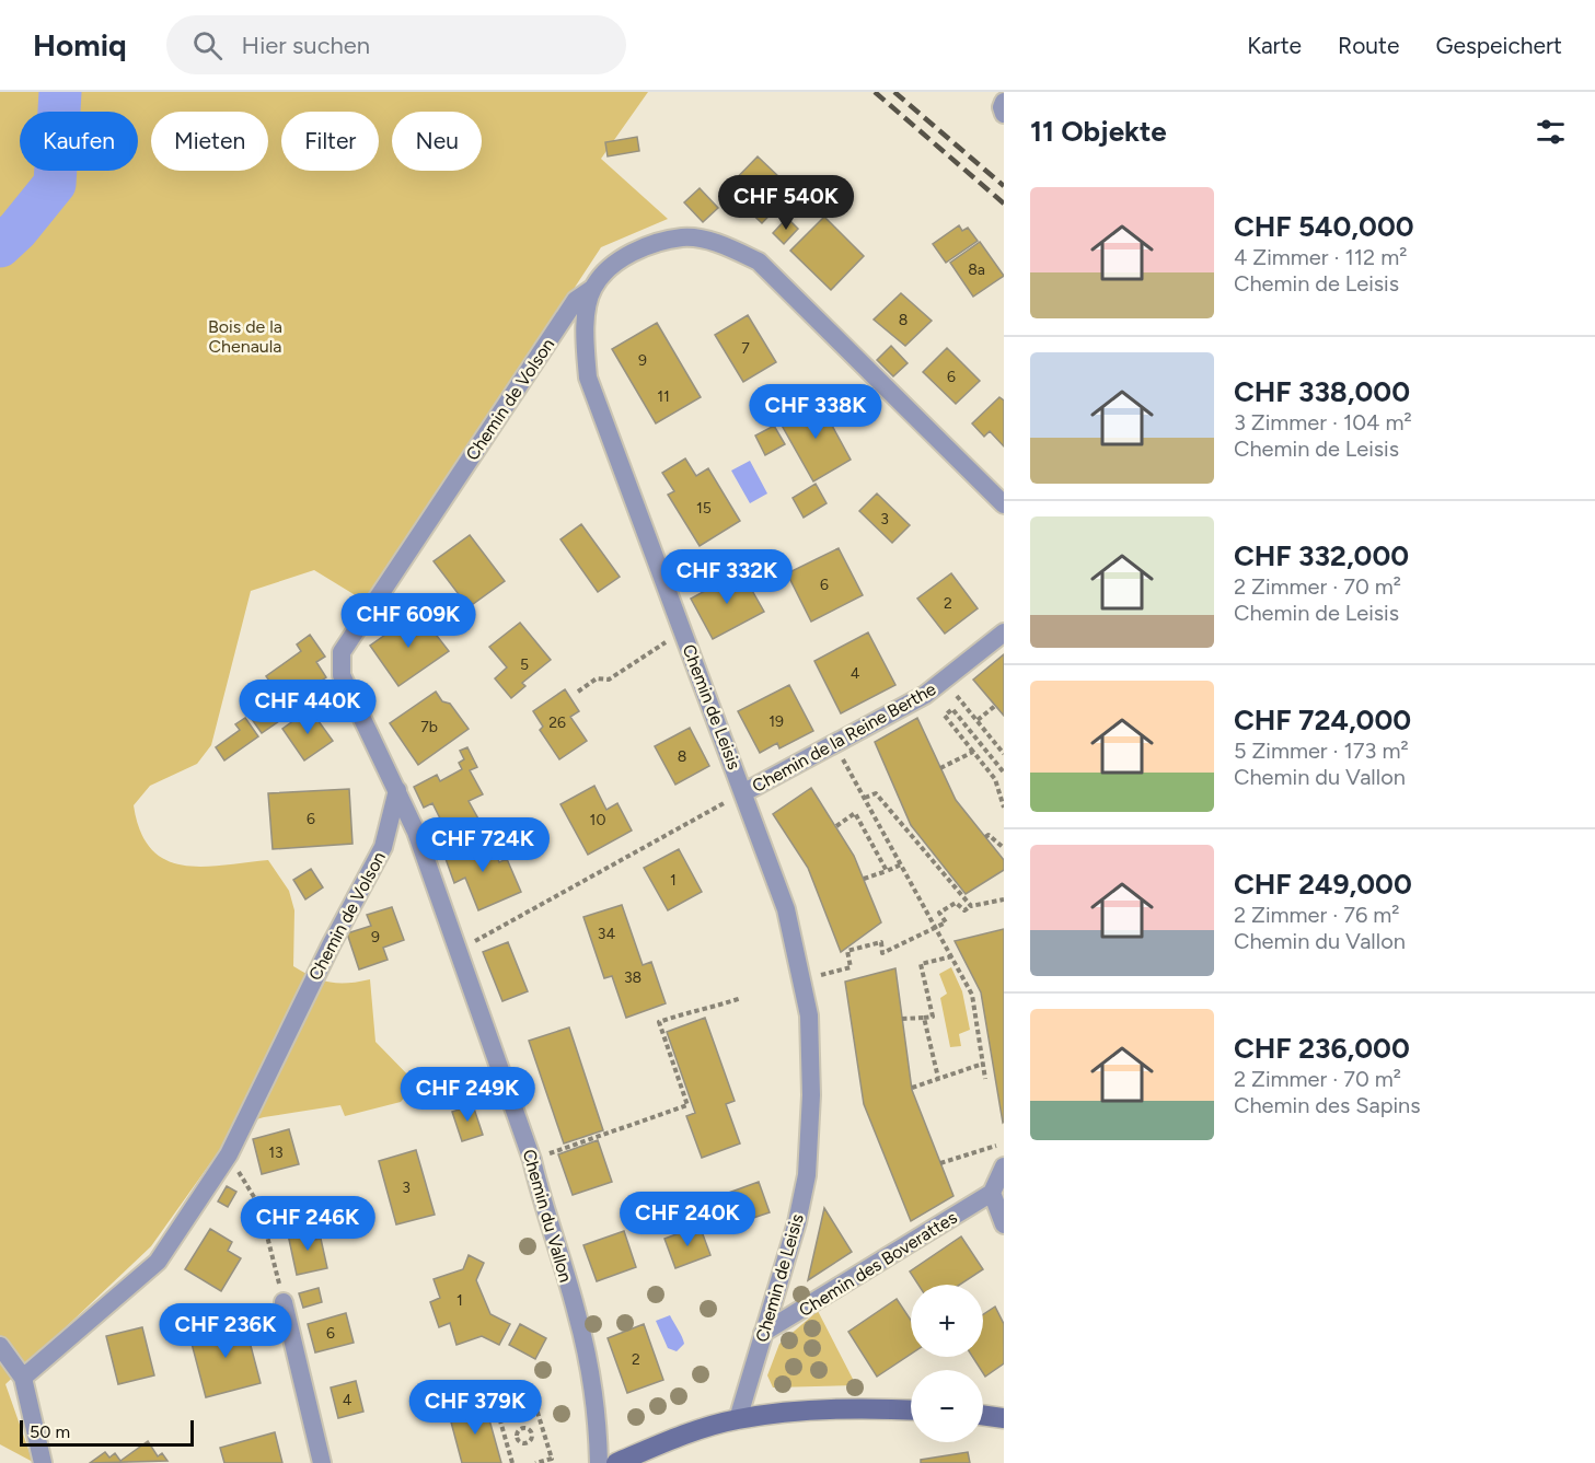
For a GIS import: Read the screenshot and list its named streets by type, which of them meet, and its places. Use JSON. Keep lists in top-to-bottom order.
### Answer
{
  "streets": {
    "street": [
      "Chemin de Volson",
      "Chemin de Leisis",
      "Chemin de la Reine Berthe",
      "Chemin du Vallon",
      "Chemin des Boverattes"
    ]
  },
  "crossings": [
    ["Chemin de Volson", "Chemin de Leisis"],
    ["Chemin de Volson", "Chemin du Vallon"],
    ["Chemin de Leisis", "Chemin de la Reine Berthe"],
    ["Chemin de Leisis", "Chemin des Boverattes"]
  ],
  "parks": ["Bois de la Chenaula"],
  "house_numbers": [
    "8a",
    "8",
    "7",
    "9",
    "6",
    "11",
    "15",
    "3",
    "6",
    "2",
    "5",
    "4",
    "19",
    "26",
    "7b",
    "8",
    "6",
    "10",
    "1",
    "34",
    "9",
    "38",
    "13",
    "3",
    "1",
    "6",
    "2",
    "4"
  ],
  "scale_bar": "50 m",
  "page": {
    "header": "Homiq",
    "search": "Hier suchen",
    "nav": ["Karte", "Route", "Gespeichert"],
    "heading": "11 Objekte",
    "chip": [
      "Kaufen",
      "Mieten",
      "Filter",
      "Neu"
    ],
    "list": [
      {
        "name": "CHF 540,000",
        "note": "4 Zimmer · 112 m² · Chemin de Leisis"
      },
      {
        "name": "CHF 338,000",
        "note": "3 Zimmer · 104 m² · Chemin de Leisis"
      },
      {
        "name": "CHF 332,000",
        "note": "2 Zimmer · 70 m² · Chemin de Leisis"
      },
      {
        "name": "CHF 724,000",
        "note": "5 Zimmer · 173 m² · Chemin du Vallon"
      },
      {
        "name": "CHF 249,000",
        "note": "2 Zimmer · 76 m² · Chemin du Vallon"
      },
      {
        "name": "CHF 236,000",
        "note": "2 Zimmer · 70 m² · Chemin des Sapins"
      }
    ],
    "price": [
      "CHF 540K",
      "CHF 338K",
      "CHF 332K",
      "CHF 609K",
      "CHF 440K",
      "CHF 724K",
      "CHF 249K",
      "CHF 240K",
      "CHF 246K",
      "CHF 236K",
      "CHF 379K"
    ],
    "map_buttons": ["+", "−"],
    "scale": "50 m"
  }
}
